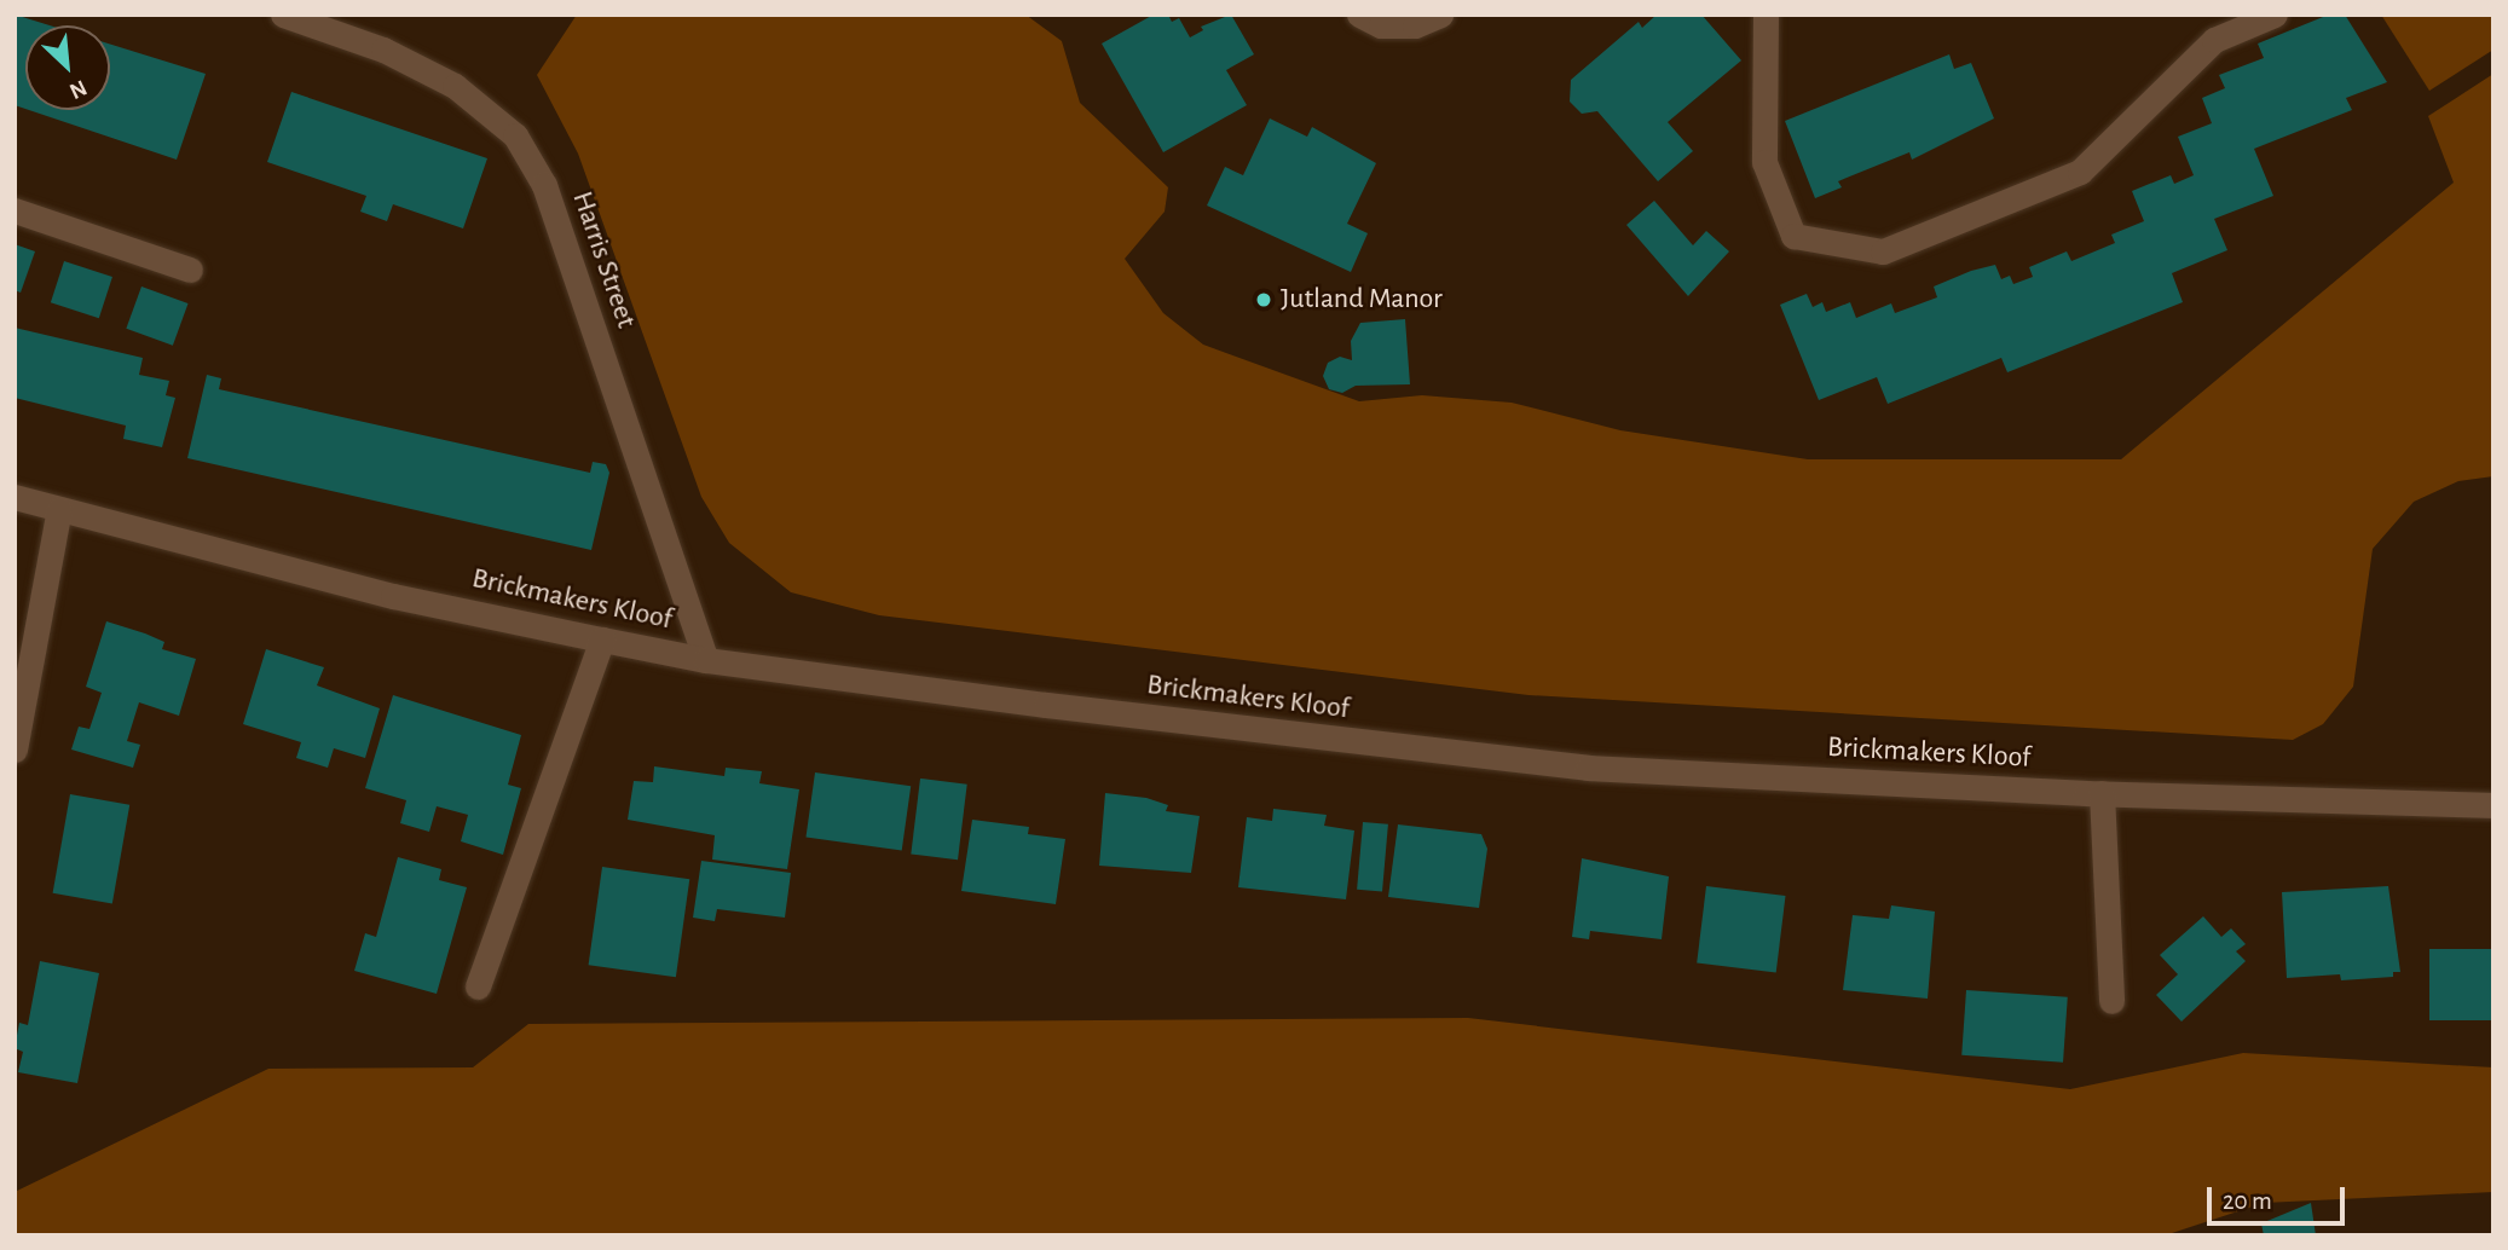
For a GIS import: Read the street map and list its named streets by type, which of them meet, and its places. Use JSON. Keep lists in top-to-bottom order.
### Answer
{
  "streets": {
    "street": ["Harris Street", "Brickmakers Kloof"]
  },
  "crossings": [
    ["Harris Street", "Brickmakers Kloof"]
  ],
  "places": ["Jutland Manor"],
  "scale_bar": "20 m",
  "north": "bottom right"
}
